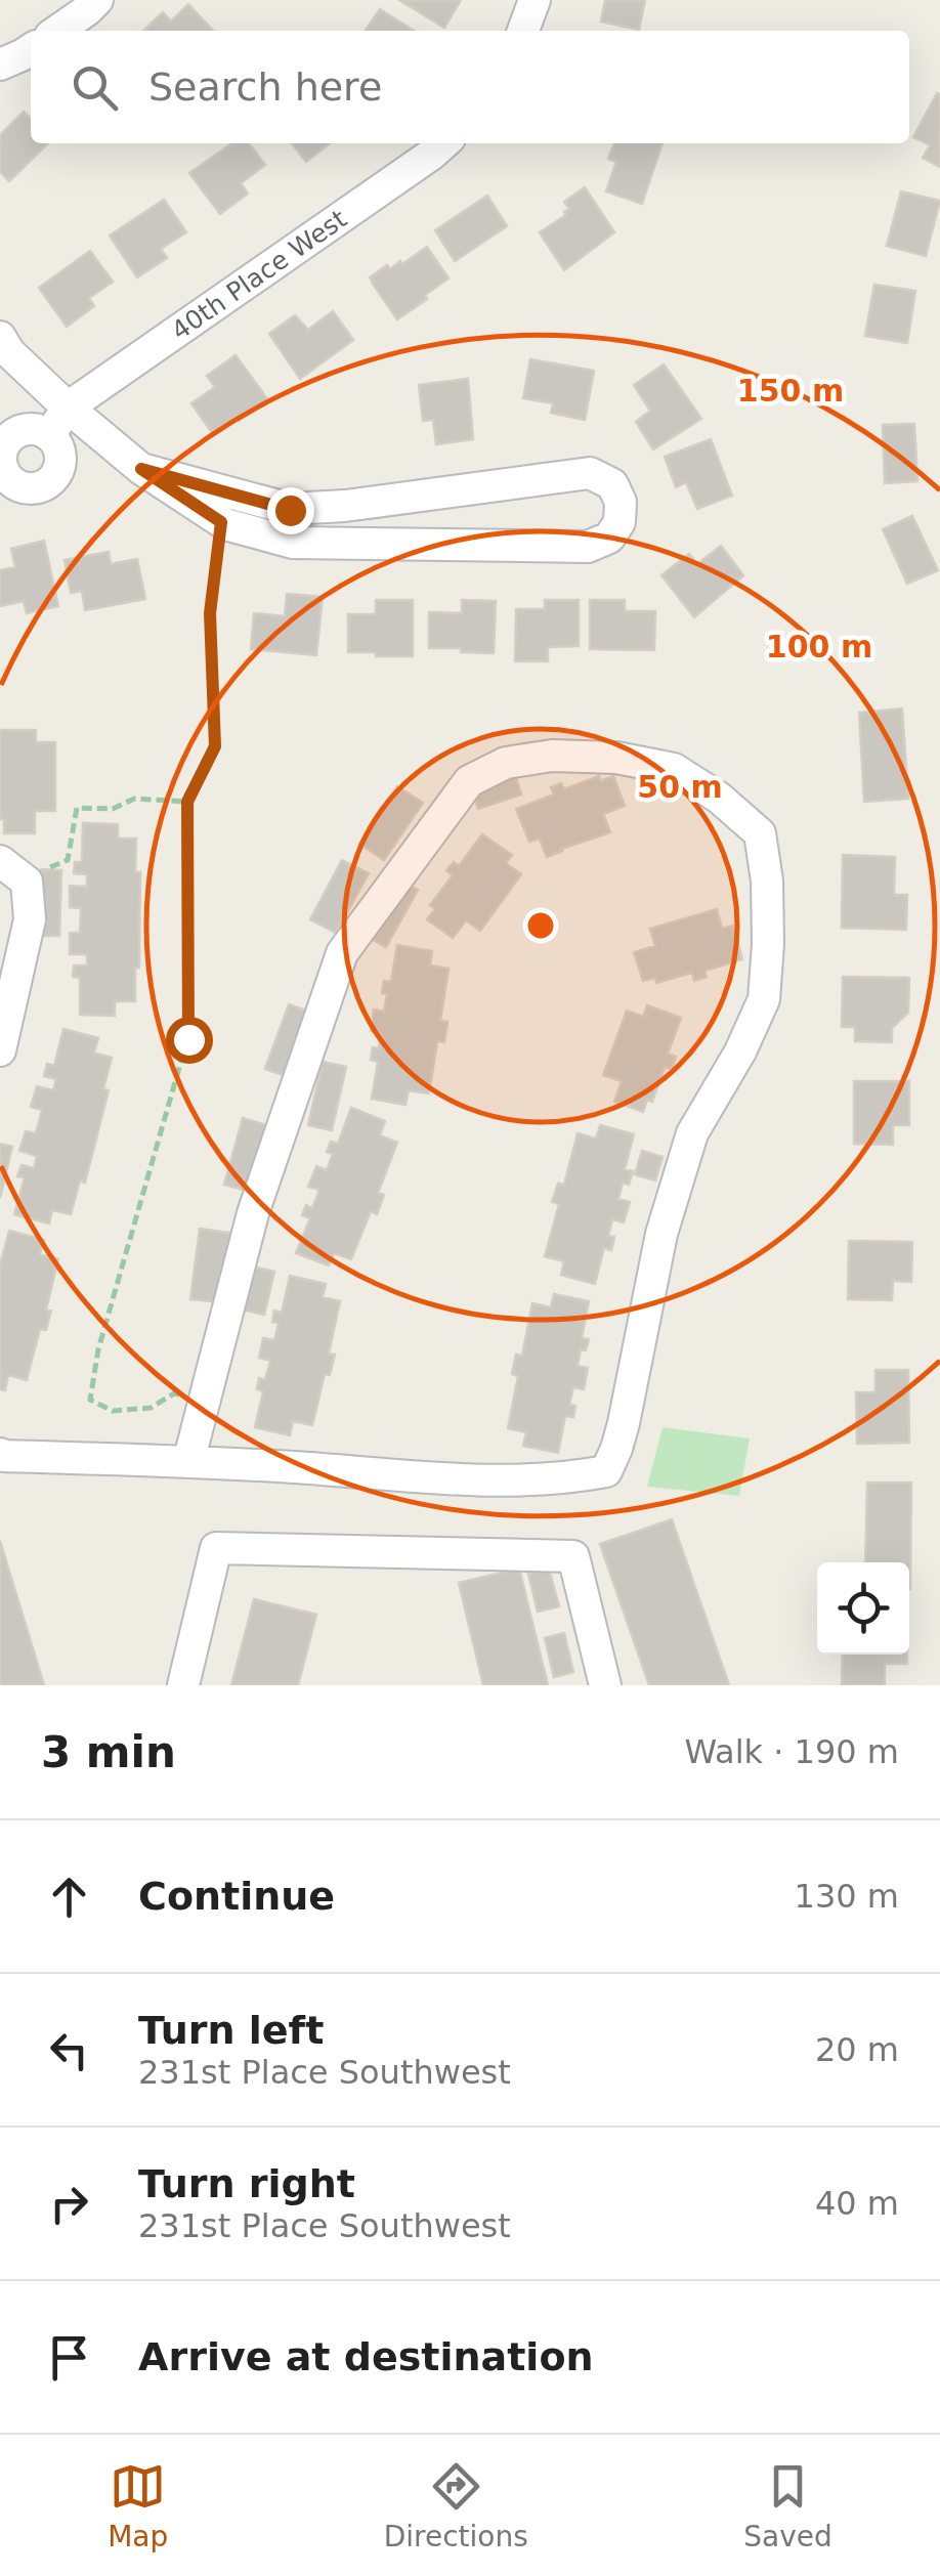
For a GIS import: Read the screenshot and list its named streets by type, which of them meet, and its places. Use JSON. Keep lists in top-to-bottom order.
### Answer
{
  "streets": {
    "street": ["40th Place West"]
  },
  "page": {
    "search": "Search here",
    "heading": ["3 min", "Walk · 190 m"],
    "list": [
      ["Continue", "130 m"],
      ["Turn left", "231st Place Southwest", "20 m"],
      ["Turn right", "231st Place Southwest", "40 m"],
      "Arrive at destination"
    ],
    "nav": ["Map", "Directions", "Saved"]
  },
  "rings": ["150 m", "100 m", "50 m"]
}
